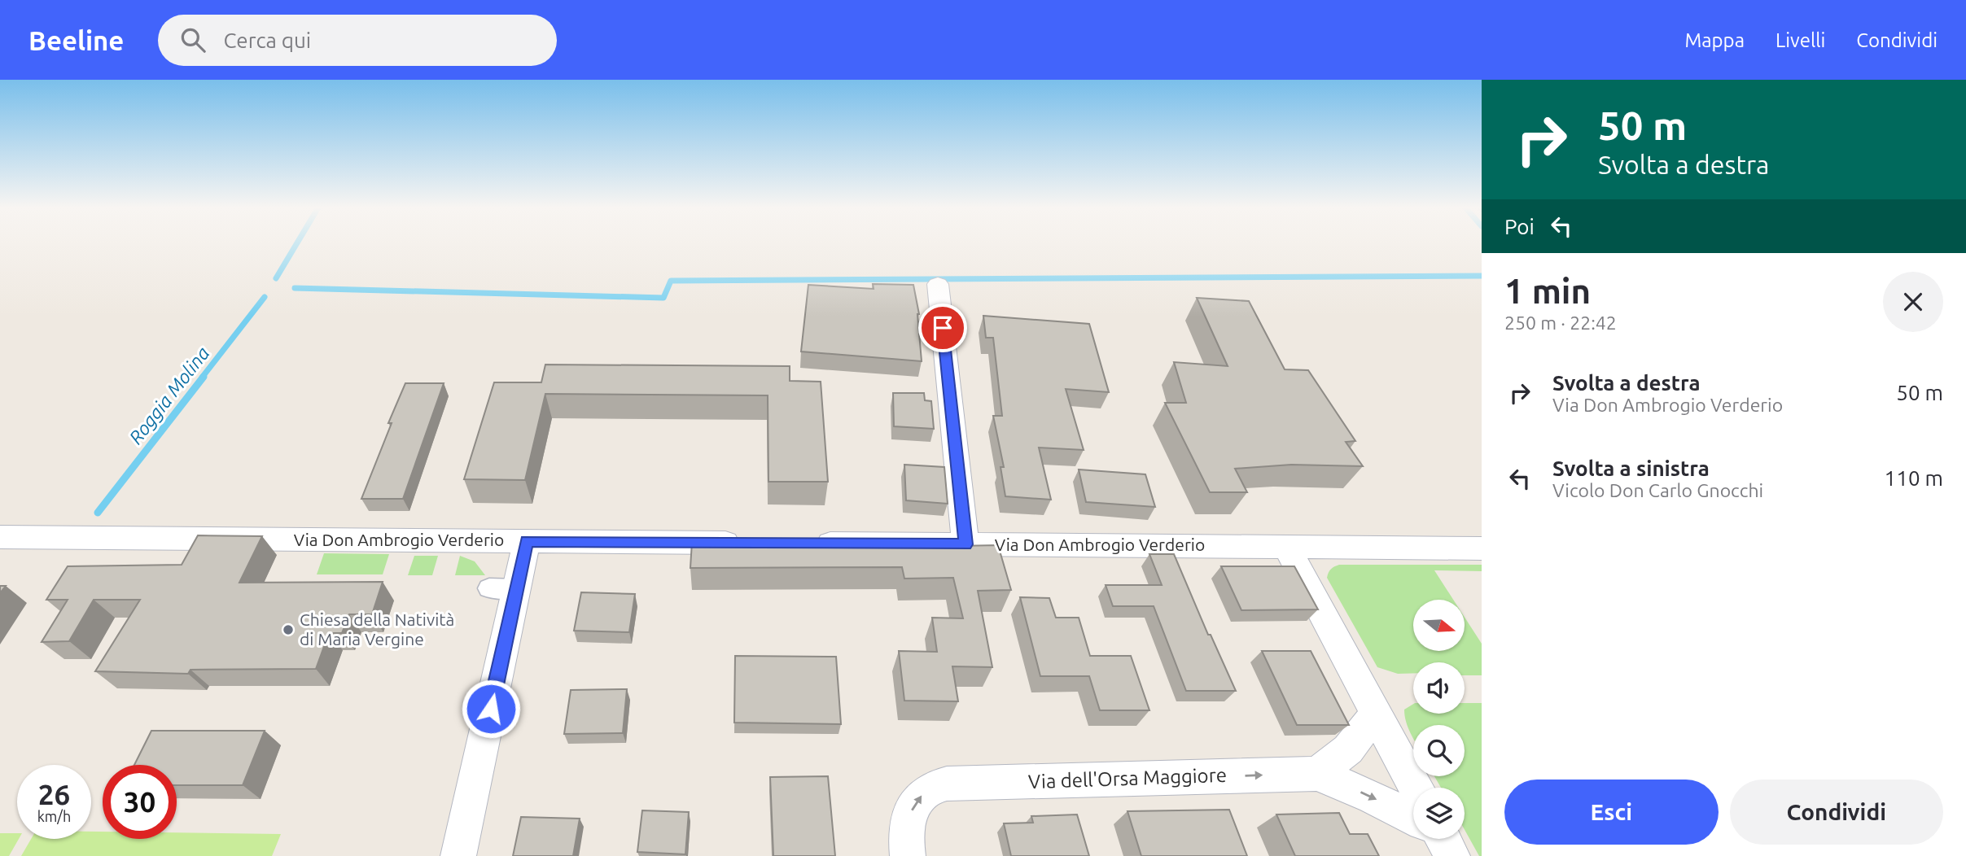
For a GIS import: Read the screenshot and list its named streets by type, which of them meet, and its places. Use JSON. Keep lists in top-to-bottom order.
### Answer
{
  "streets": {
    "street": ["Via Don Ambrogio Verderio", "Via dell'Orsa Maggiore"]
  },
  "one_way": ["Via dell'Orsa Maggiore"],
  "water": ["Roggia Molina"],
  "places": ["Chiesa della Natività di Maria Vergine"],
  "north": "right",
  "page": {
    "header": "Beeline",
    "search": "Cerca qui",
    "nav": ["Mappa", "Livelli", "Condividi"],
    "turn": ["50 m", "Svolta a destra"],
    "then": "Poi",
    "heading": ["1 min", "250 m · 22:42"],
    "list": [
      {
        "name": "Svolta a destra",
        "note": "Via Don Ambrogio Verderio",
        "value": "50 m"
      },
      {
        "name": "Svolta a sinistra",
        "note": "Vicolo Don Carlo Gnocchi",
        "value": "110 m"
      }
    ],
    "speed": "26 km/h",
    "limit": "30",
    "buttons": ["Esci", "Condividi"]
  }
}
